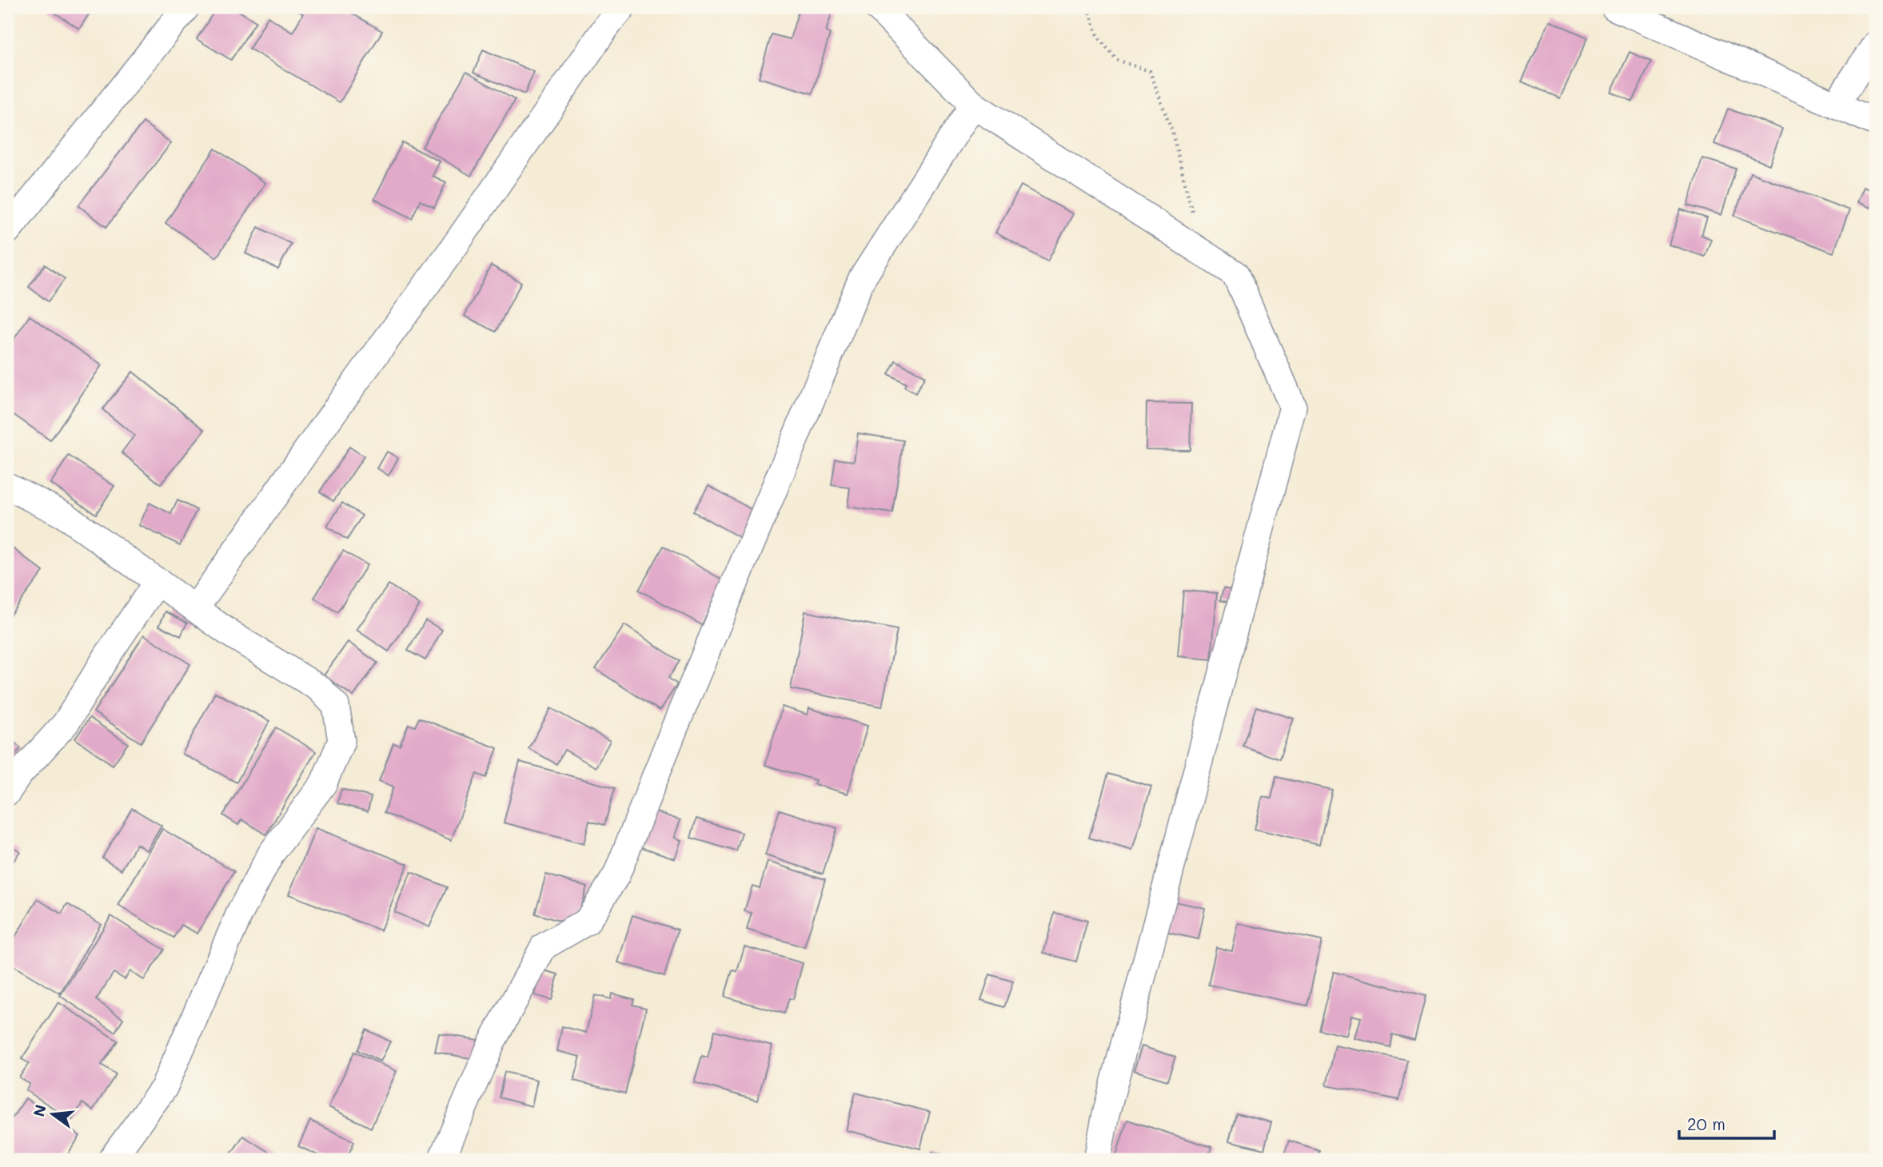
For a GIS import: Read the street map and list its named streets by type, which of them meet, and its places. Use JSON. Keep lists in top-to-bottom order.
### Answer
{
  "scale_bar": "20 m",
  "north": "left"
}
